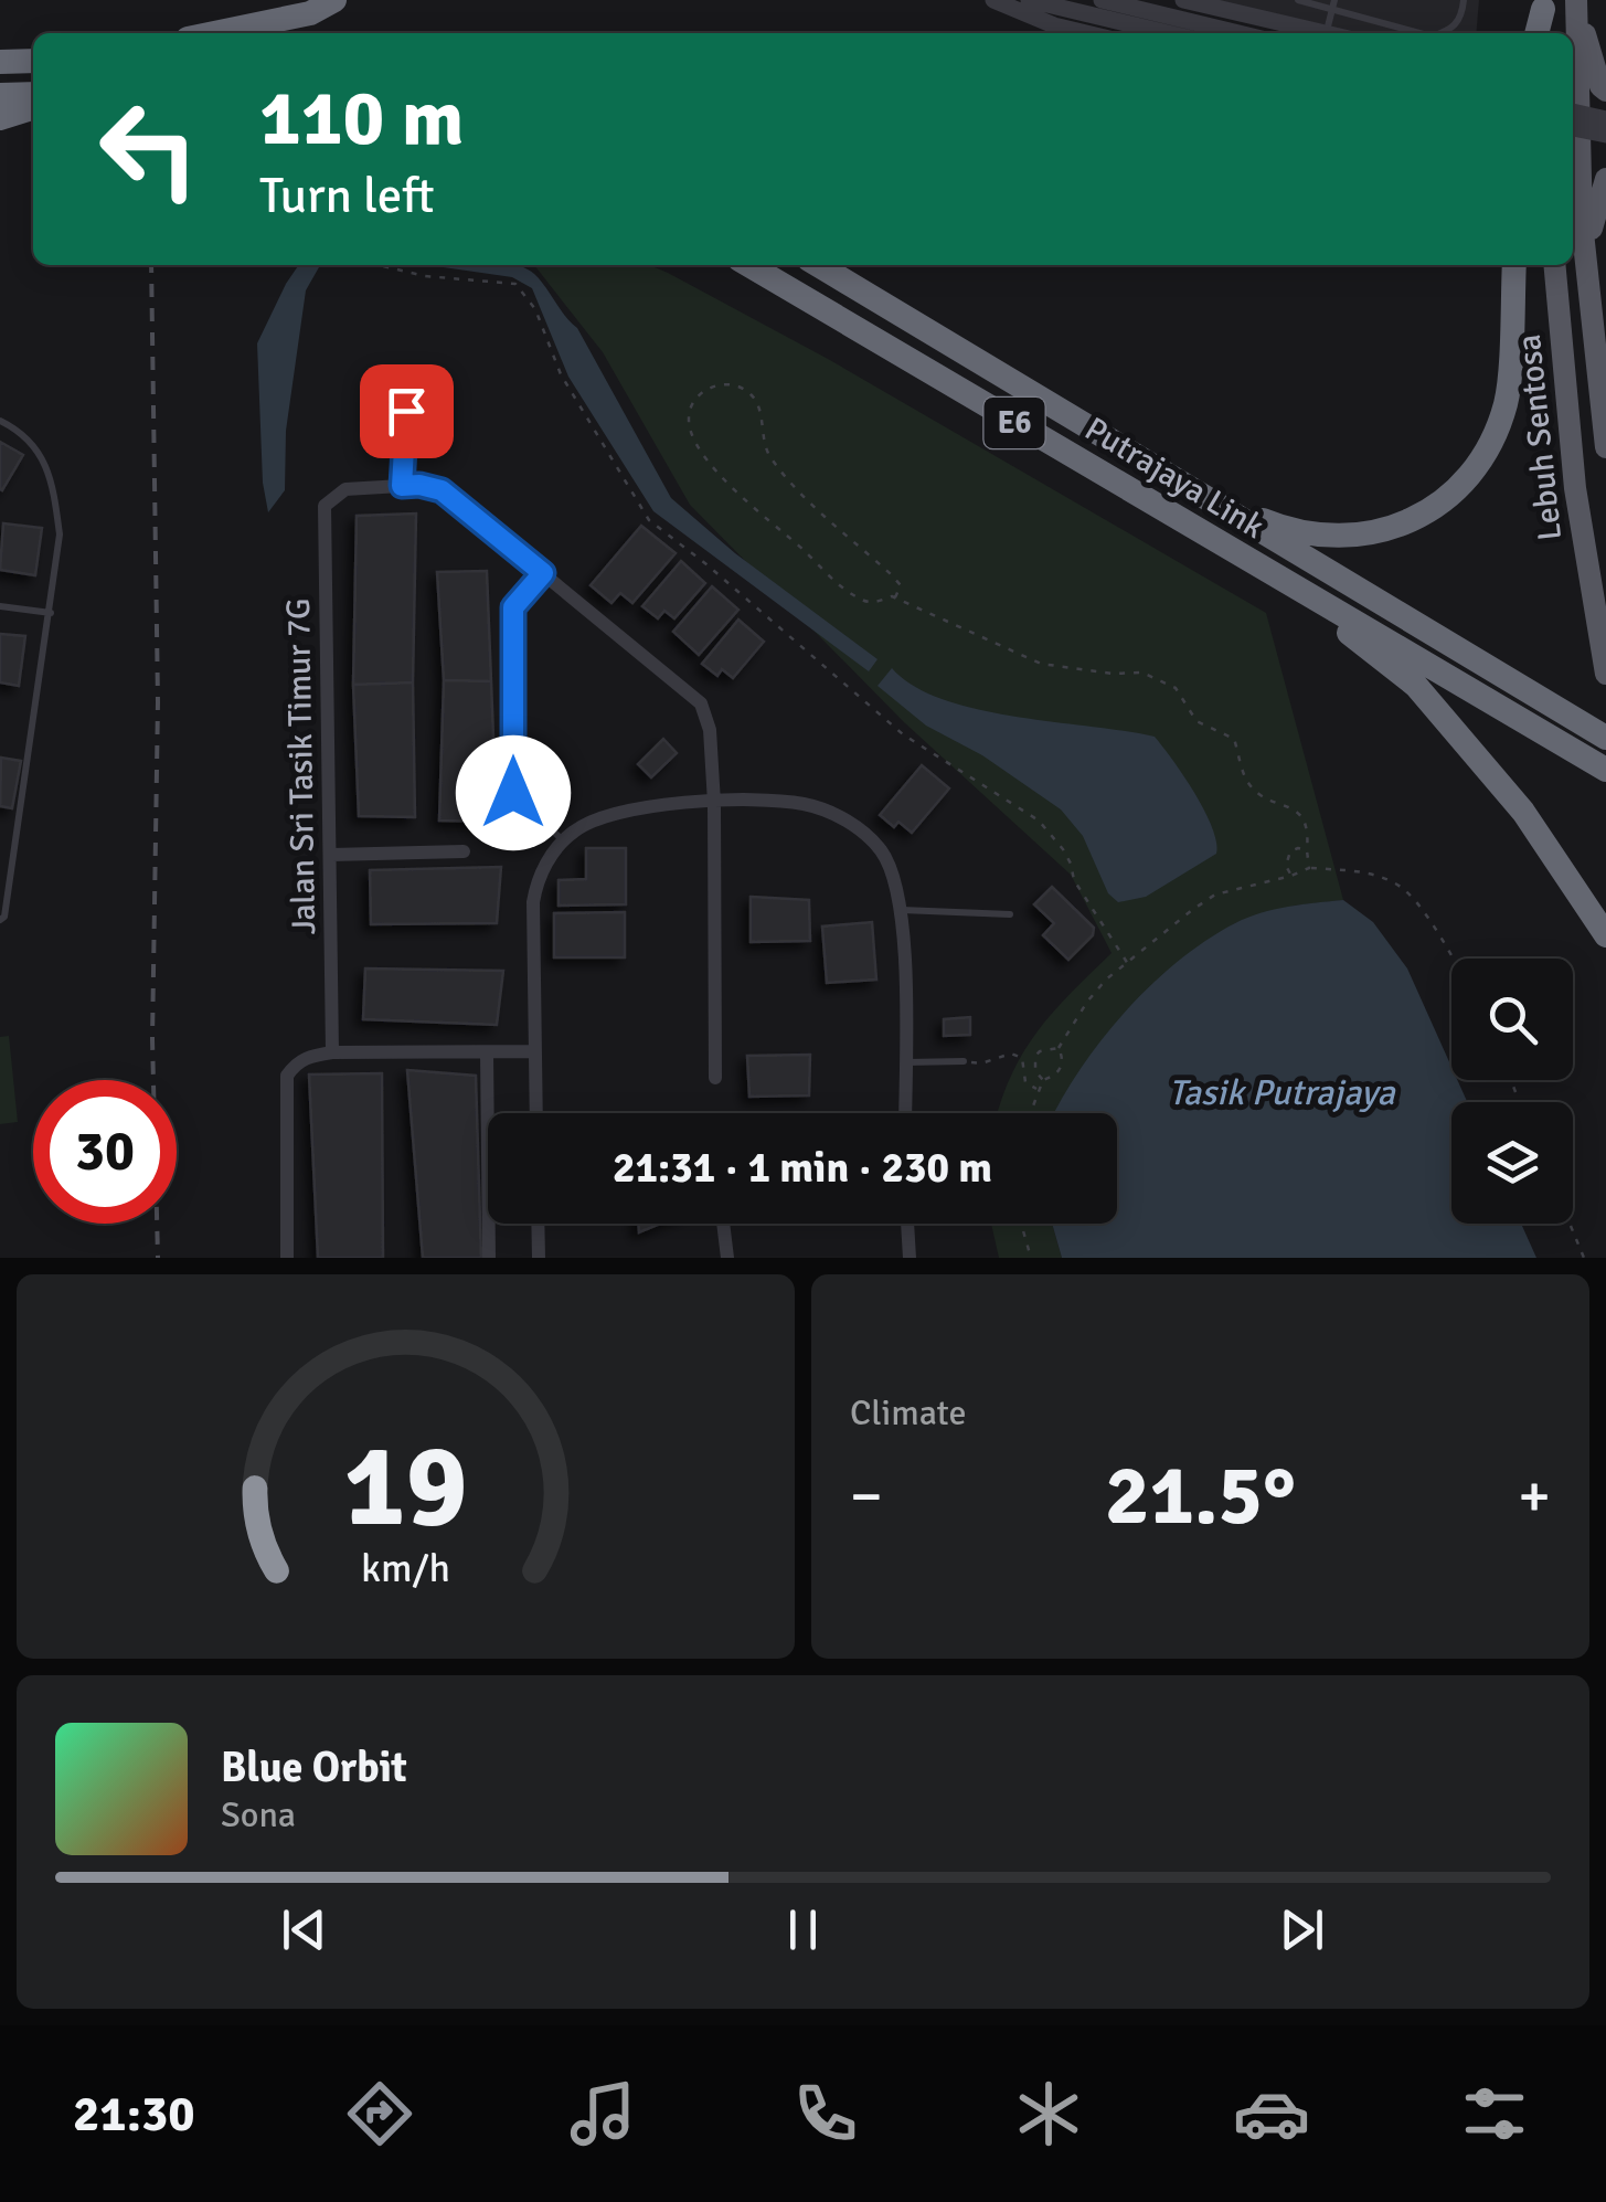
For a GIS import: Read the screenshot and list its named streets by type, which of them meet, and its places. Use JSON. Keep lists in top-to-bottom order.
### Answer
{
  "streets": {
    "highway": ["E6", "Putrajaya Link"],
    "main road": ["Lebuh Sentosa"],
    "street": ["Jalan Sri Tasik Timur 7G"]
  },
  "crossings": [
    ["E6", "Putrajaya Link"]
  ],
  "water": ["Tasik Putrajaya"],
  "page": {
    "turn": ["110 m", "Turn left"],
    "limit": "30",
    "trip": "21:31 · 1 min · 230 m",
    "tile": "Climate",
    "heat": ["−", "21.5°", "+"],
    "song": ["Blue Orbit", "Sona"],
    "tabs": "21:30",
    "gauge": ["19", "km/h"]
  }
}
